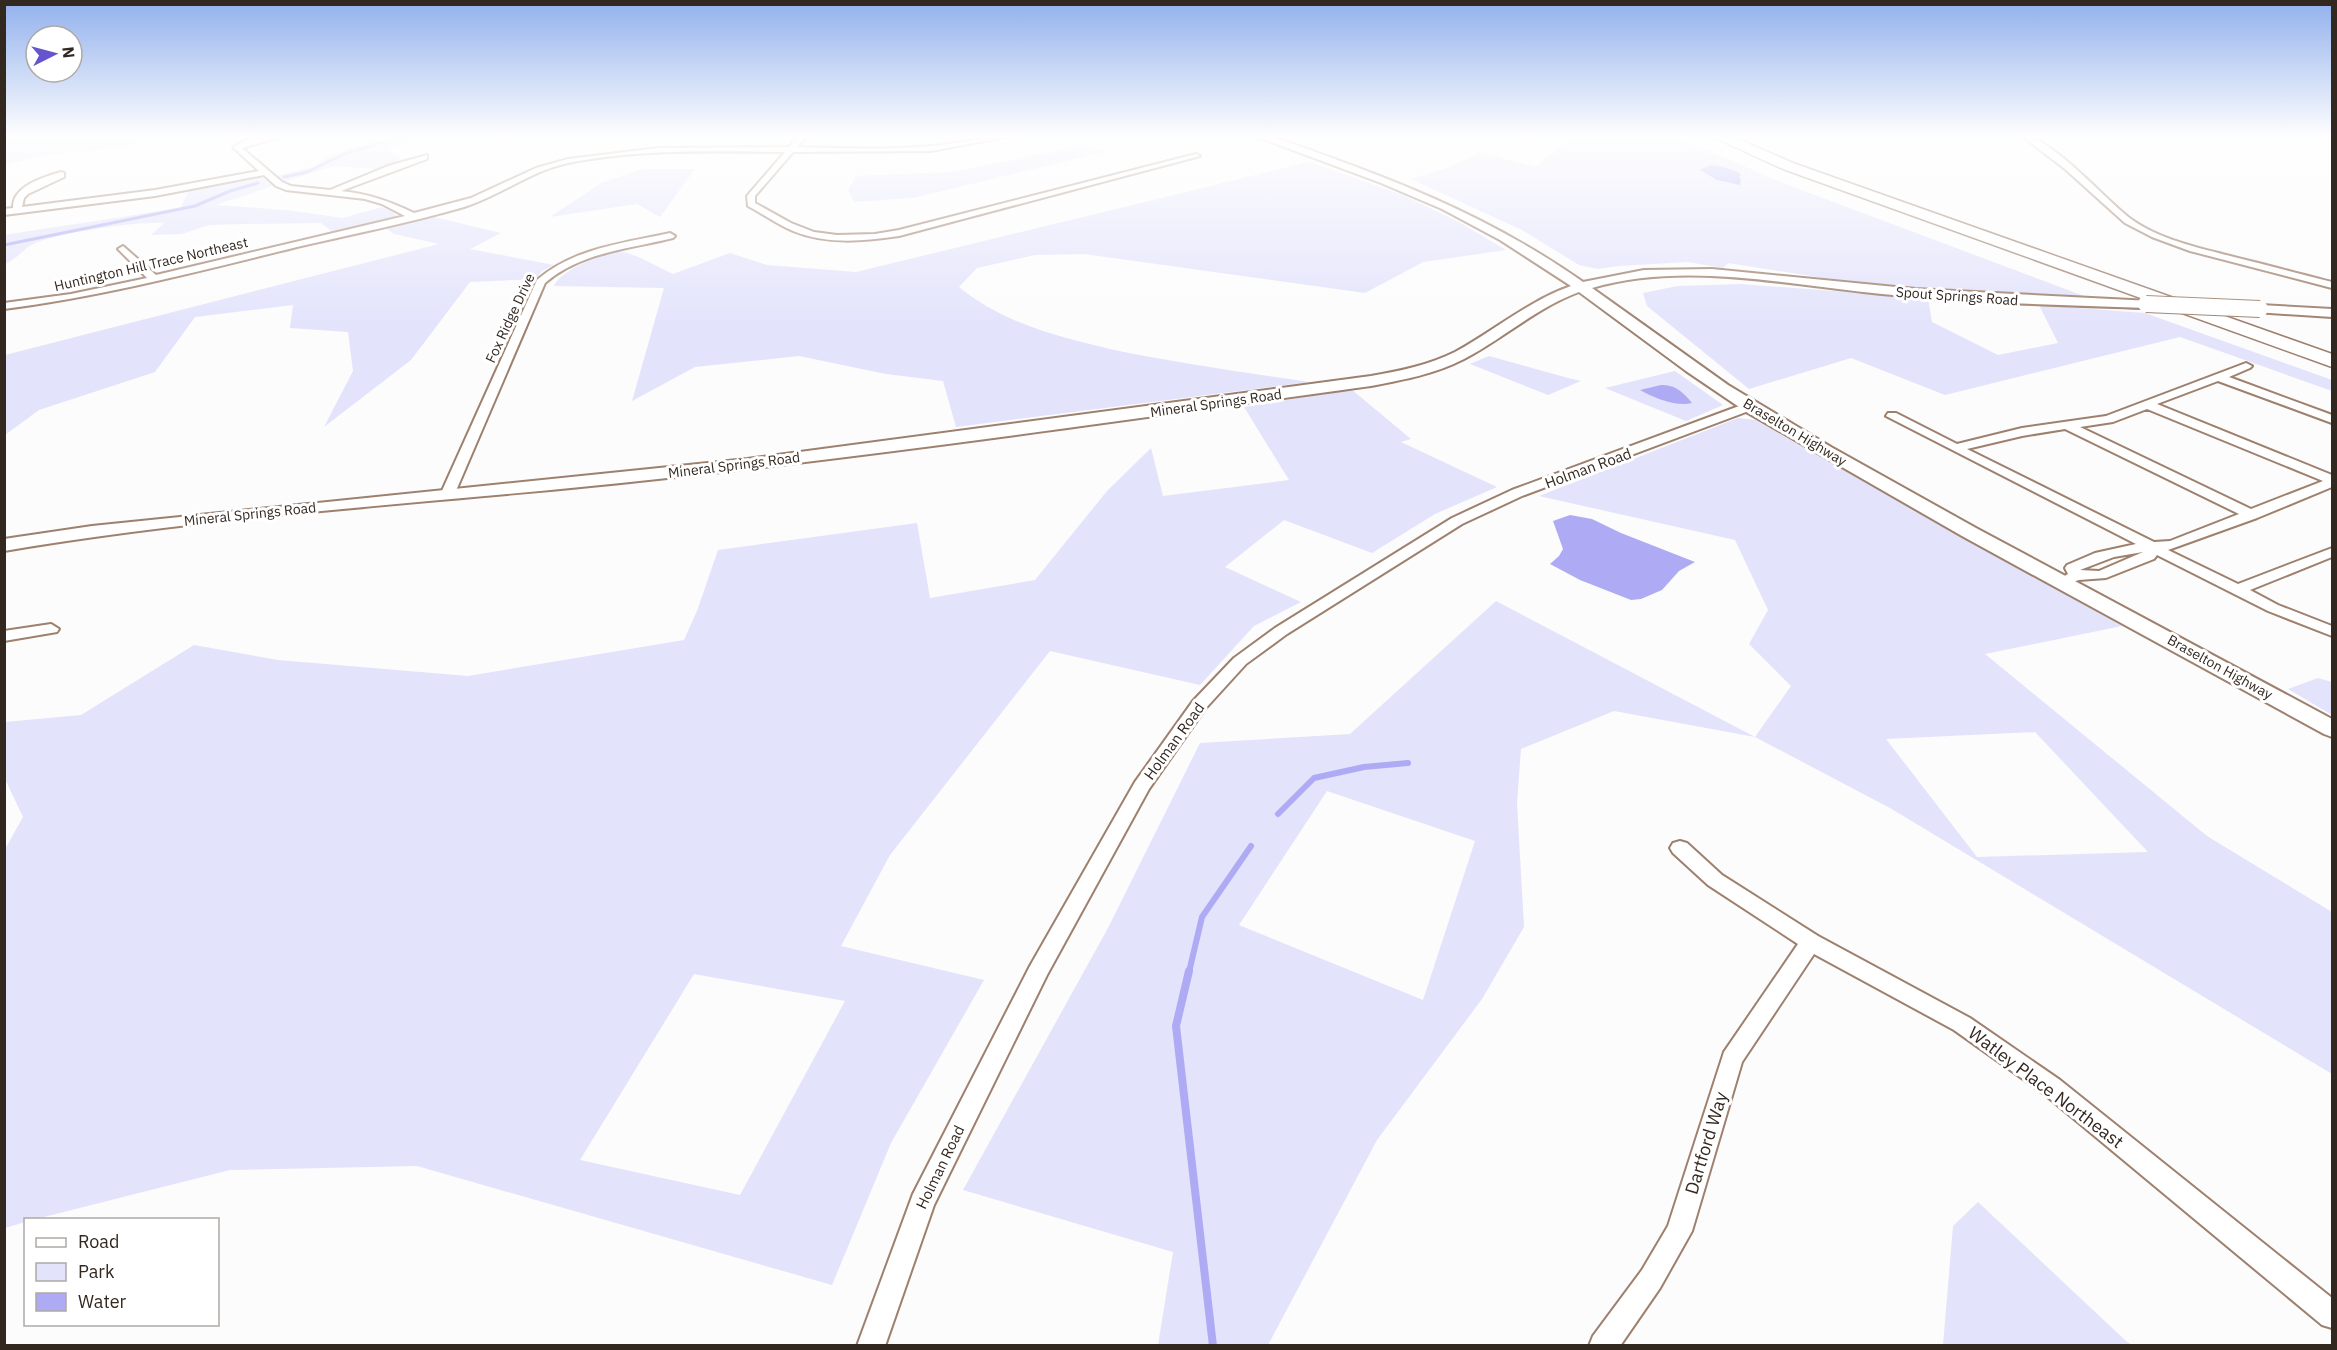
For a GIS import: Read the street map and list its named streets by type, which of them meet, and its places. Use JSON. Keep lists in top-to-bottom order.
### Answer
{
  "streets": {
    "street": [
      "Huntington Hill Trace Northeast",
      "Spout Springs Road",
      "Fox Ridge Drive",
      "Mineral Springs Road",
      "Braselton Highway",
      "Holman Road",
      "Watley Place Northeast",
      "Dartford Way"
    ]
  },
  "crossings": [
    ["Spout Springs Road", "Mineral Springs Road"],
    ["Spout Springs Road", "Braselton Highway"],
    ["Fox Ridge Drive", "Mineral Springs Road"],
    ["Mineral Springs Road", "Braselton Highway"],
    ["Braselton Highway", "Holman Road"],
    ["Watley Place Northeast", "Dartford Way"]
  ],
  "legend": ["Road", "Park", "Water"],
  "north": "right"
}
